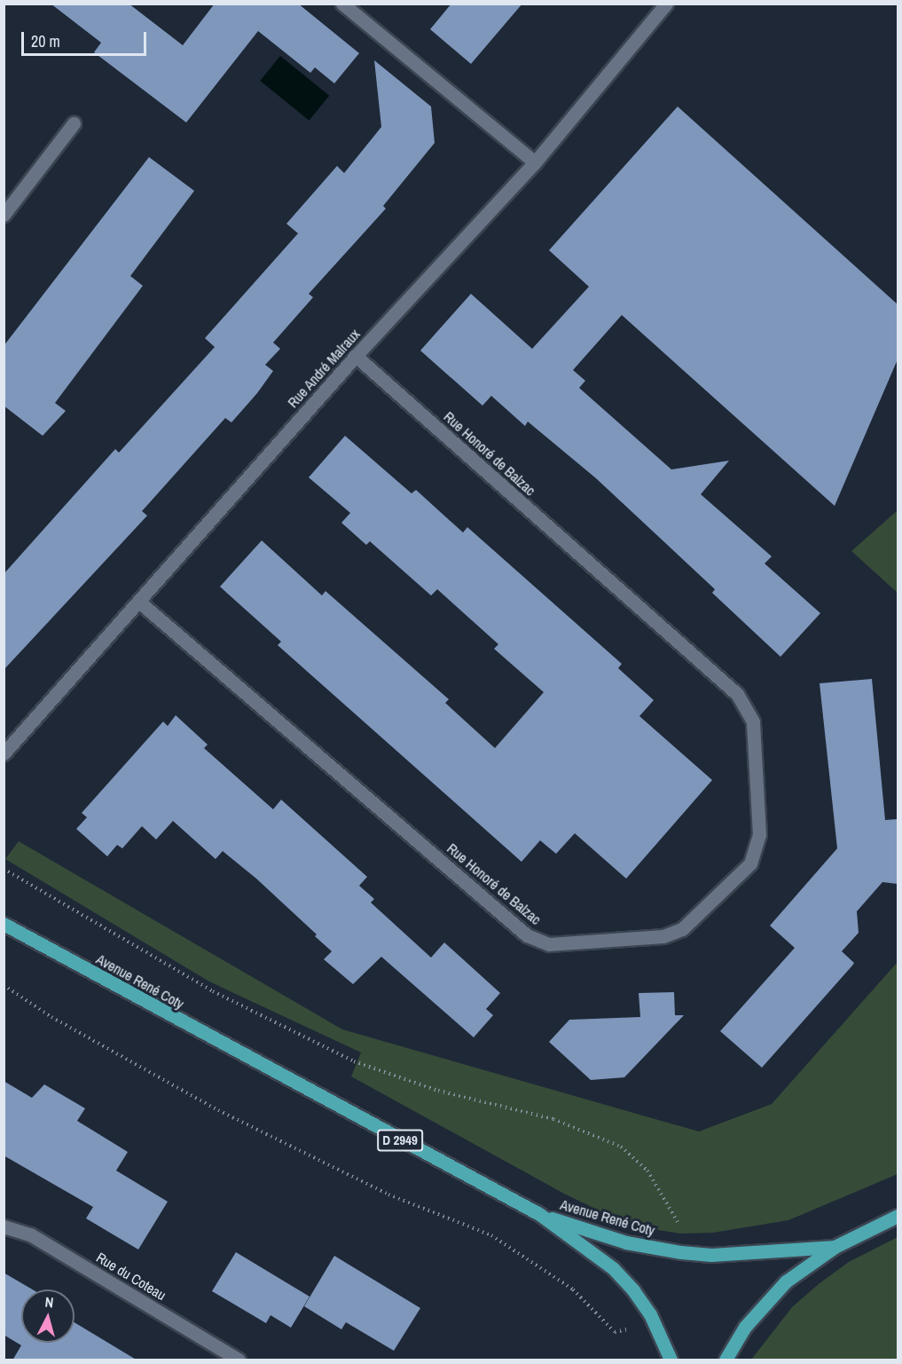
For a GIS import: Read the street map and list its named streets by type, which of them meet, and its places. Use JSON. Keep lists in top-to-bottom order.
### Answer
{
  "streets": {
    "main road": ["Avenue René Coty", "D 2949"],
    "street": ["Rue André Malraux", "Rue Honoré de Balzac", "Rue du Coteau"]
  },
  "crossings": [
    ["Rue André Malraux", "Rue Honoré de Balzac"]
  ],
  "scale_bar": "20 m",
  "north": "top"
}
